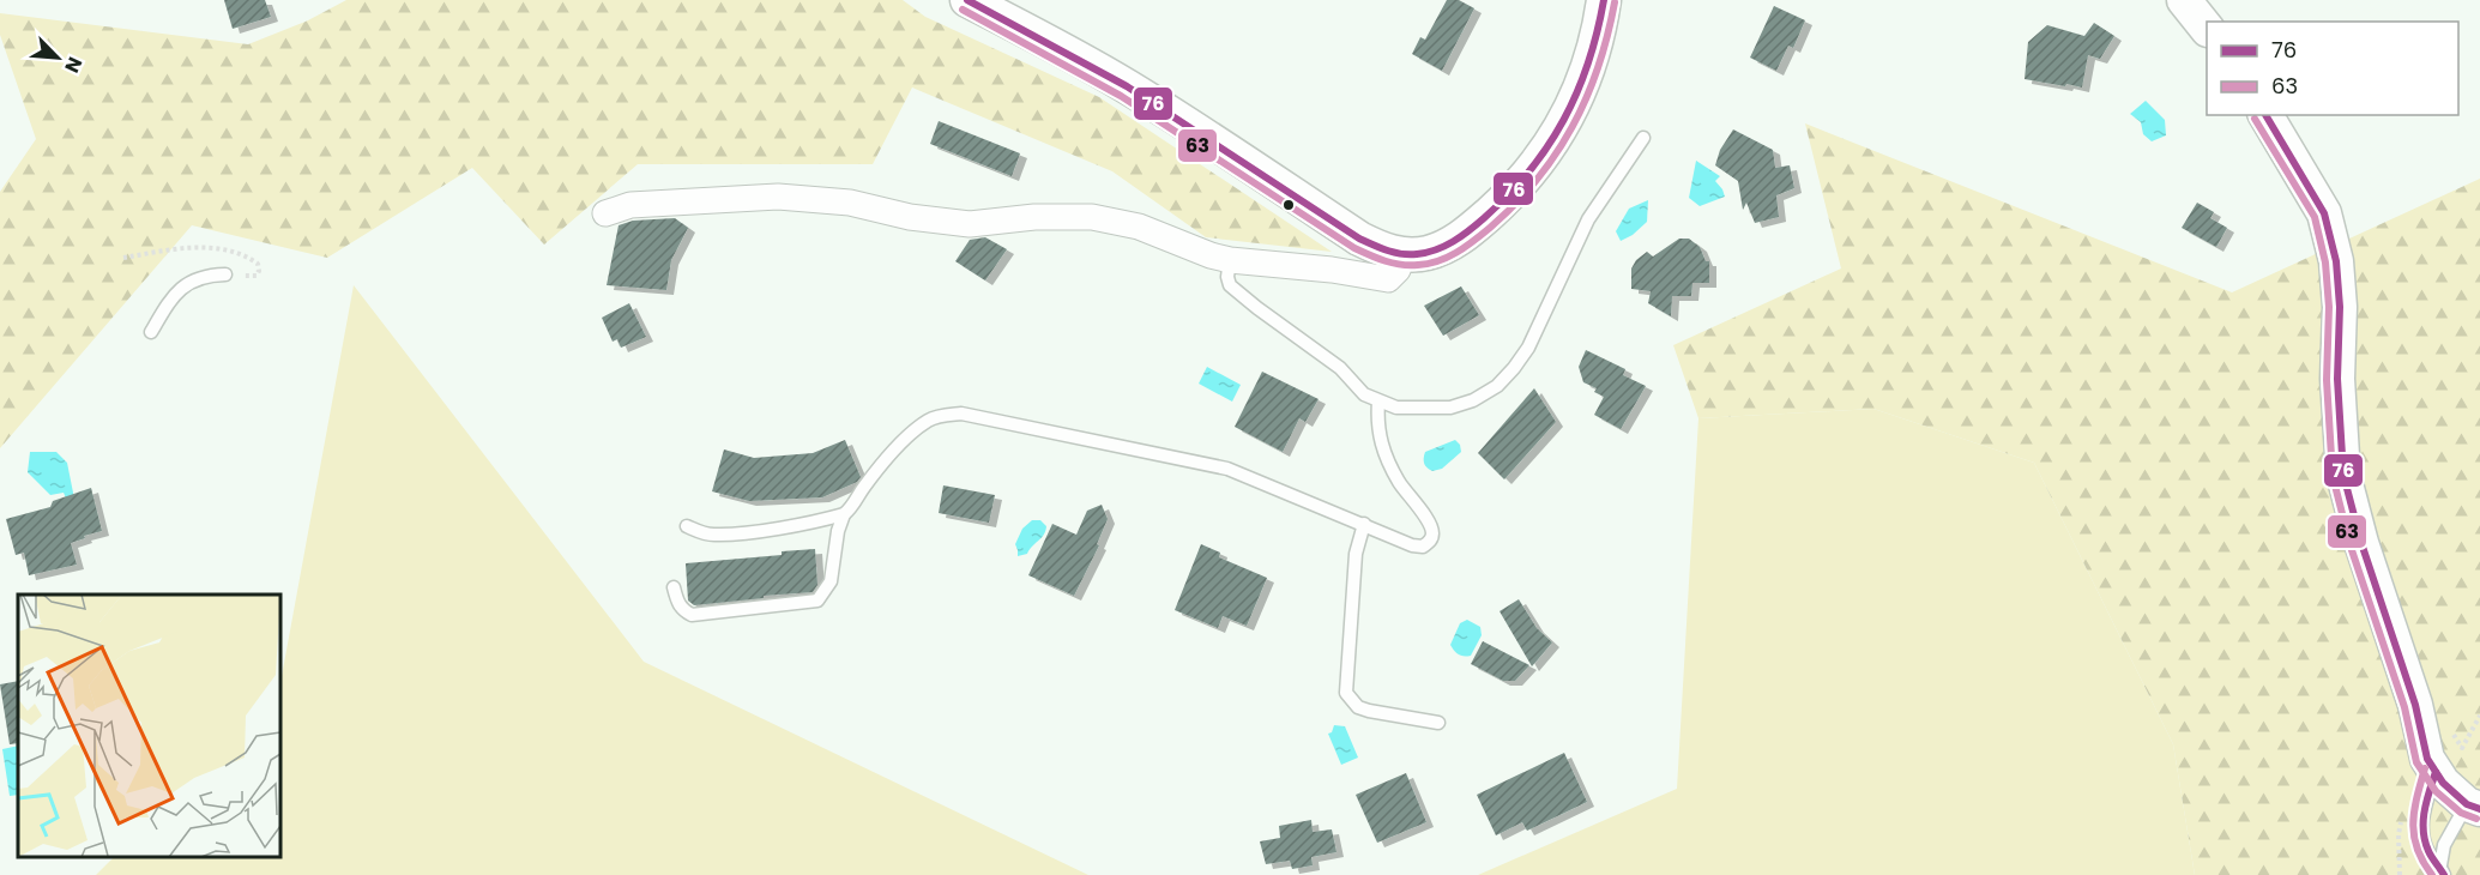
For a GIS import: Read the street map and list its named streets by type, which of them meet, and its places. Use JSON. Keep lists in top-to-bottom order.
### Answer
{
  "lines": ["transit line 76", "transit line 63"],
  "legend": ["76", "63"],
  "north": "bottom right"
}
